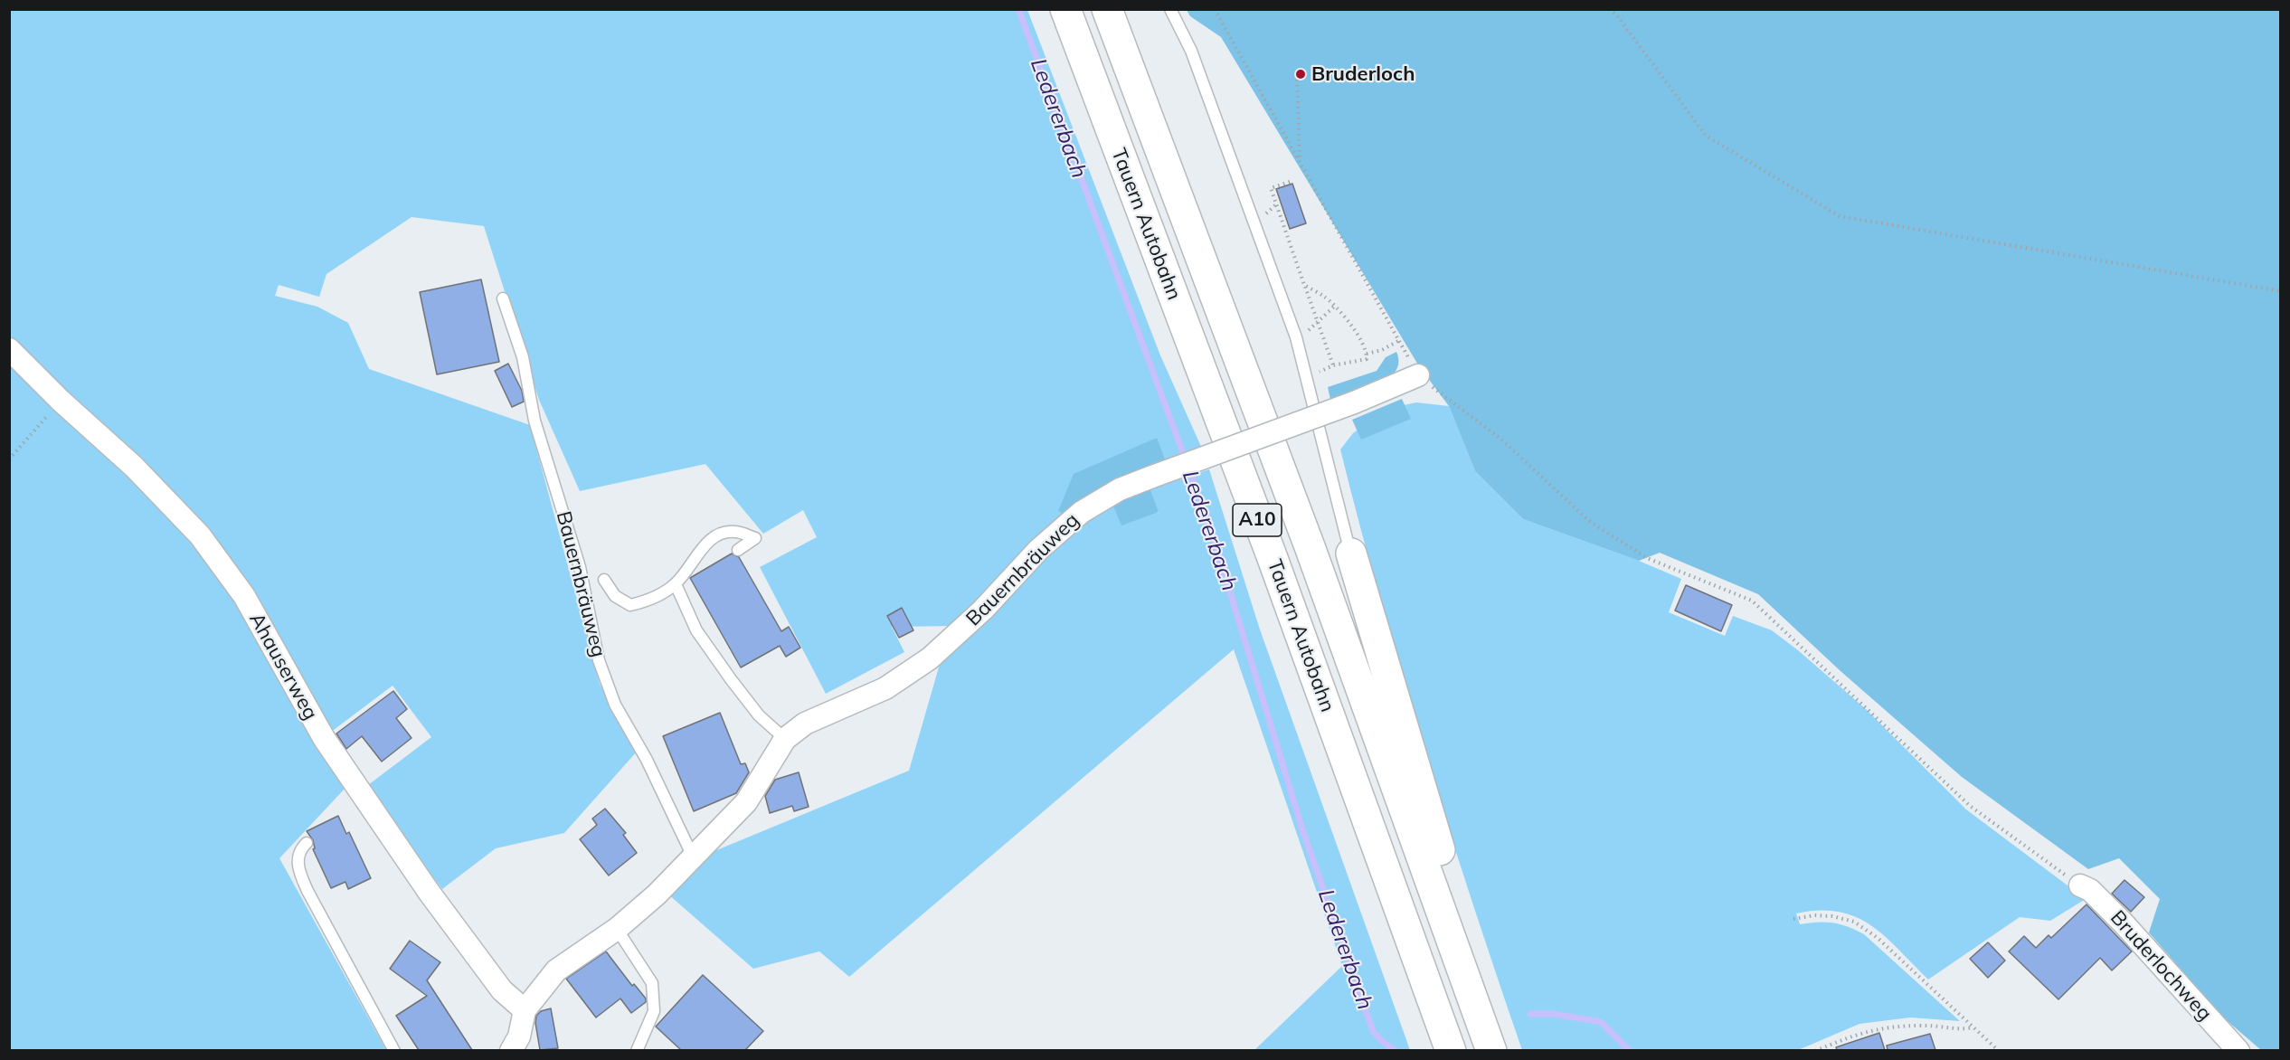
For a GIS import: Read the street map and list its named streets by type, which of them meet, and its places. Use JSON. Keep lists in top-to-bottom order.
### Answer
{
  "streets": {
    "highway": ["Tauern Autobahn", "A10"],
    "street": ["Bauernbräuweg", "Ahauserweg", "Bruderlochweg"]
  },
  "crossings": [
    ["Bauernbräuweg", "Ahauserweg"]
  ],
  "water": ["Ledererbach"],
  "places": ["Bruderloch"]
}
